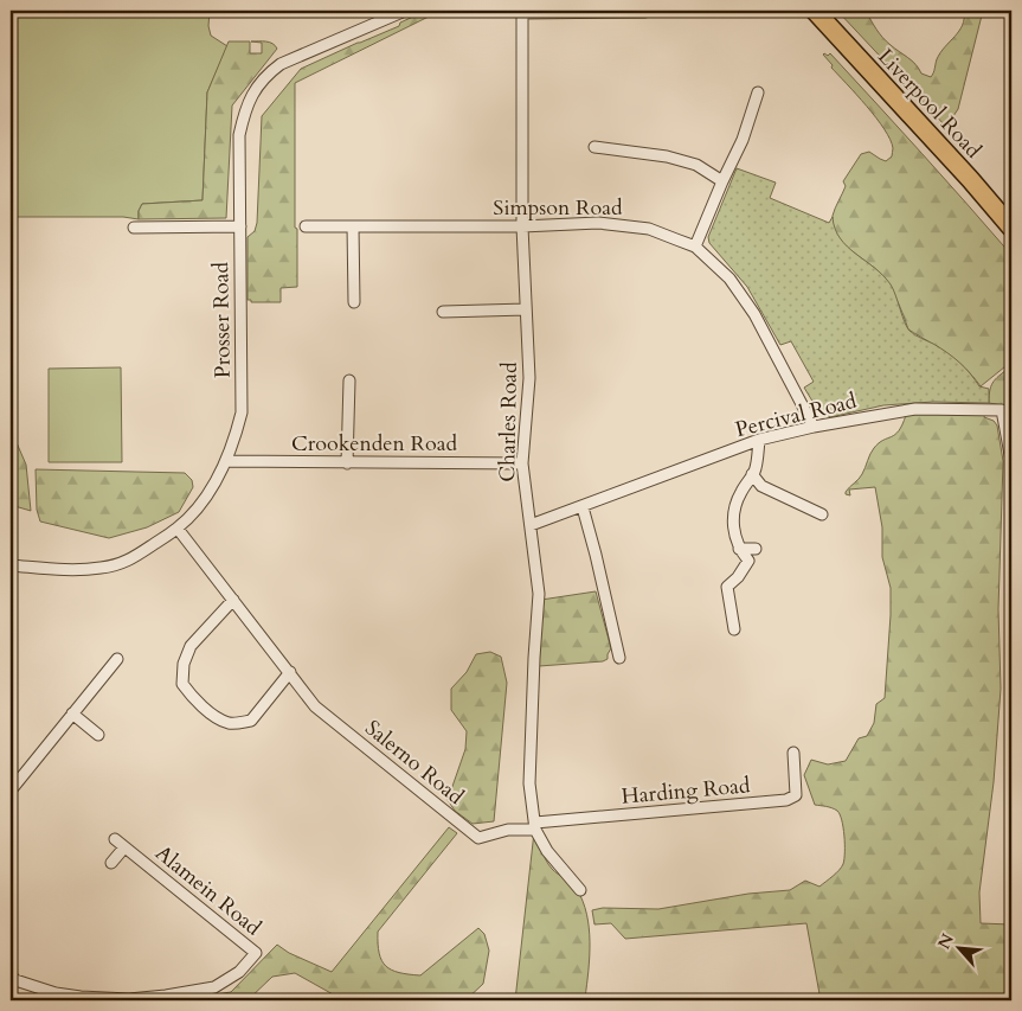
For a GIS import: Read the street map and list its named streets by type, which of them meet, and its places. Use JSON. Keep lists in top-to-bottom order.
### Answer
{
  "streets": {
    "highway": ["Liverpool Road"],
    "street": [
      "Simpson Road",
      "Prosser Road",
      "Percival Road",
      "Charles Road",
      "Crookenden Road",
      "Salerno Road",
      "Harding Road",
      "Alamein Road"
    ]
  },
  "crossings": [
    ["Simpson Road", "Percival Road"],
    ["Simpson Road", "Charles Road"],
    ["Prosser Road", "Crookenden Road"],
    ["Prosser Road", "Salerno Road"],
    ["Percival Road", "Charles Road"],
    ["Charles Road", "Crookenden Road"],
    ["Charles Road", "Salerno Road"],
    ["Charles Road", "Harding Road"],
    ["Salerno Road", "Harding Road"]
  ],
  "north": "top left"
}
